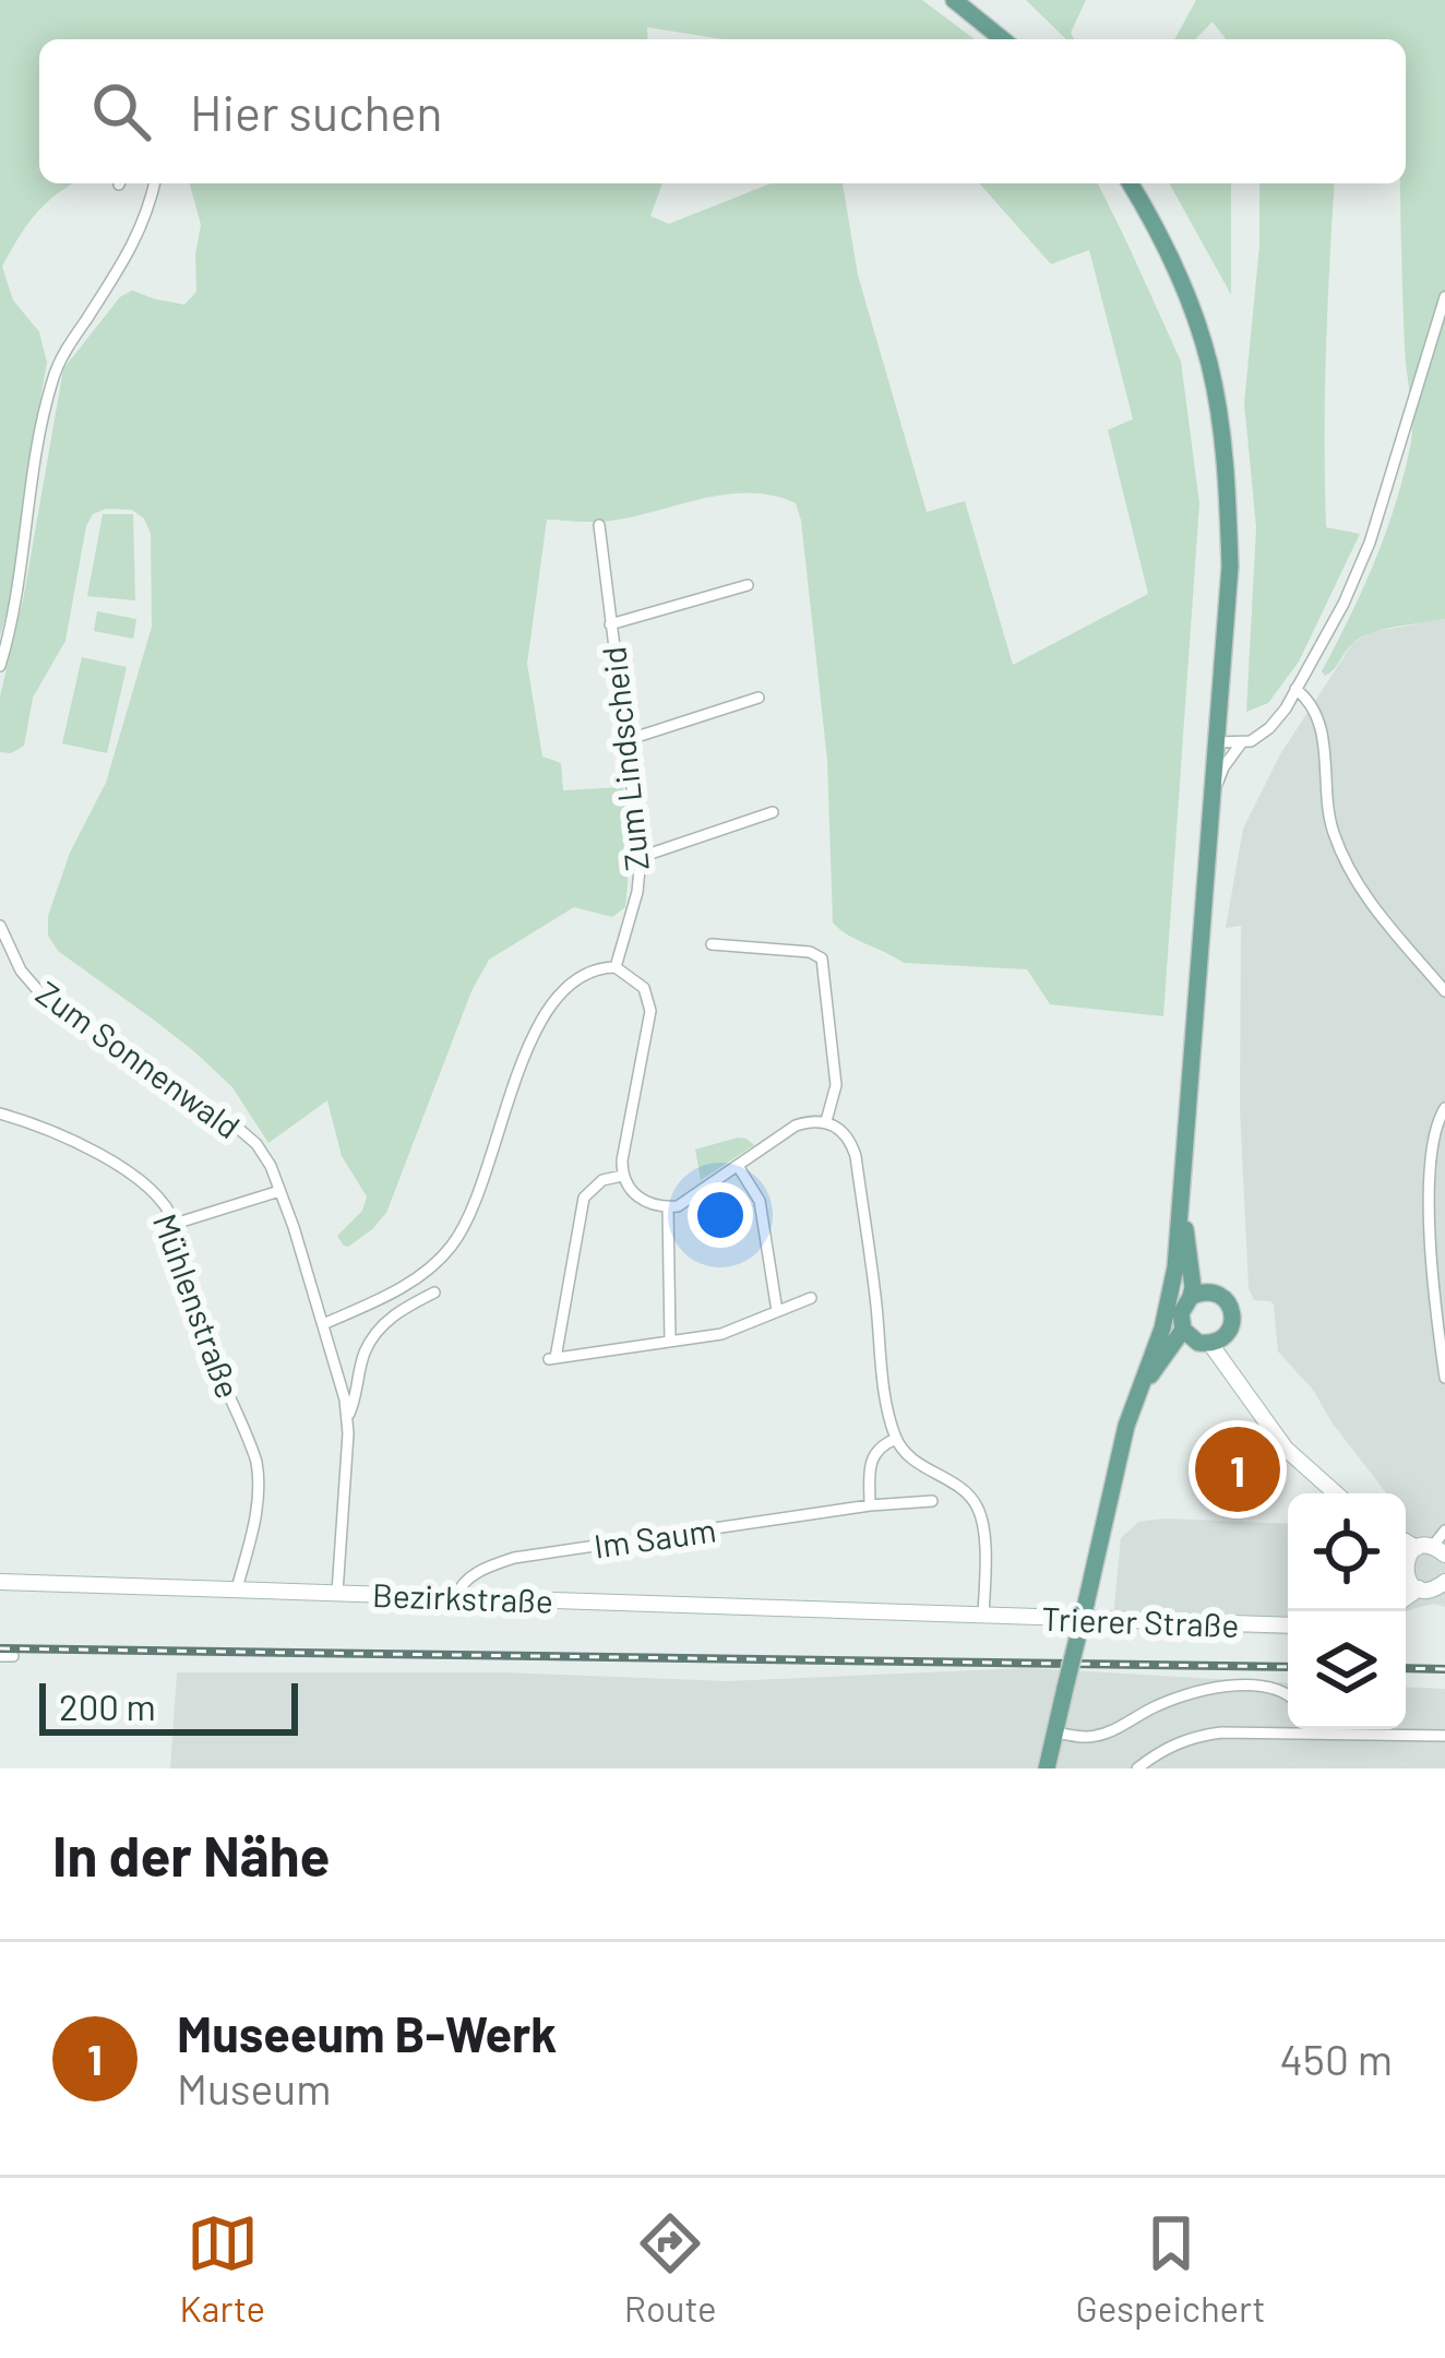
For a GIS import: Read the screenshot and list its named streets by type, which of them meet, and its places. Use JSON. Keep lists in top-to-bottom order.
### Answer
{
  "streets": {
    "street": [
      "Zum Lindscheid",
      "Zum Sonnenwald",
      "Mühlenstraße",
      "Im Saum",
      "Bezirkstraße",
      "Trierer Straße"
    ]
  },
  "crossings": [
    ["Zum Sonnenwald", "Bezirkstraße"],
    ["Mühlenstraße", "Bezirkstraße"],
    ["Im Saum", "Bezirkstraße"],
    ["Bezirkstraße", "Trierer Straße"]
  ],
  "scale_bar": "200 m",
  "page": {
    "search": "Hier suchen",
    "pins": "1",
    "scale": "200 m",
    "heading": "In der Nähe",
    "list": [
      {
        "mark": "1",
        "name": "Museeum B-Werk",
        "note": "Museum",
        "value": "450 m"
      }
    ],
    "nav": ["Karte", "Route", "Gespeichert"]
  }
}
